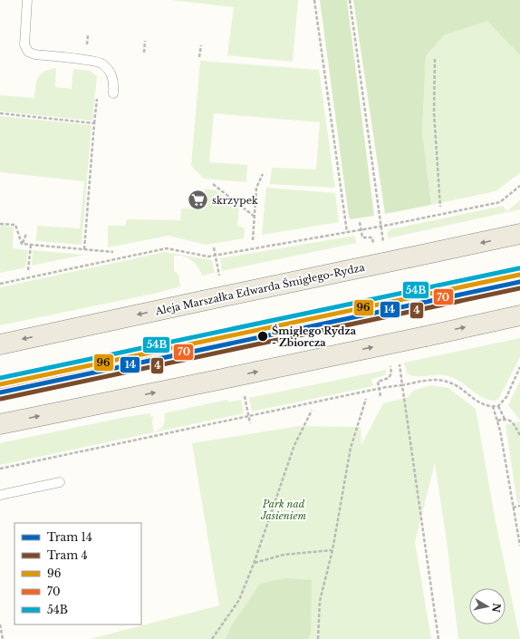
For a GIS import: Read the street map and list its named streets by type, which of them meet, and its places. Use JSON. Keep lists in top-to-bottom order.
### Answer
{
  "streets": {
    "main road": ["Aleja Marszałka Edwarda Śmigłego-Rydza"]
  },
  "parks": ["Park nad Jasieniem"],
  "places": {
    "supermarket": ["skrzypek"],
    "other": ["Śmigłego Rydza - Zbiorcza"]
  },
  "lines": [
    "transit line 54B",
    "transit line 96",
    "transit line 70",
    "tram line 14",
    "tram line 4"
  ],
  "legend": [
    "Tram 14",
    "Tram 4",
    "96",
    "70",
    "54B"
  ],
  "north": "right"
}
